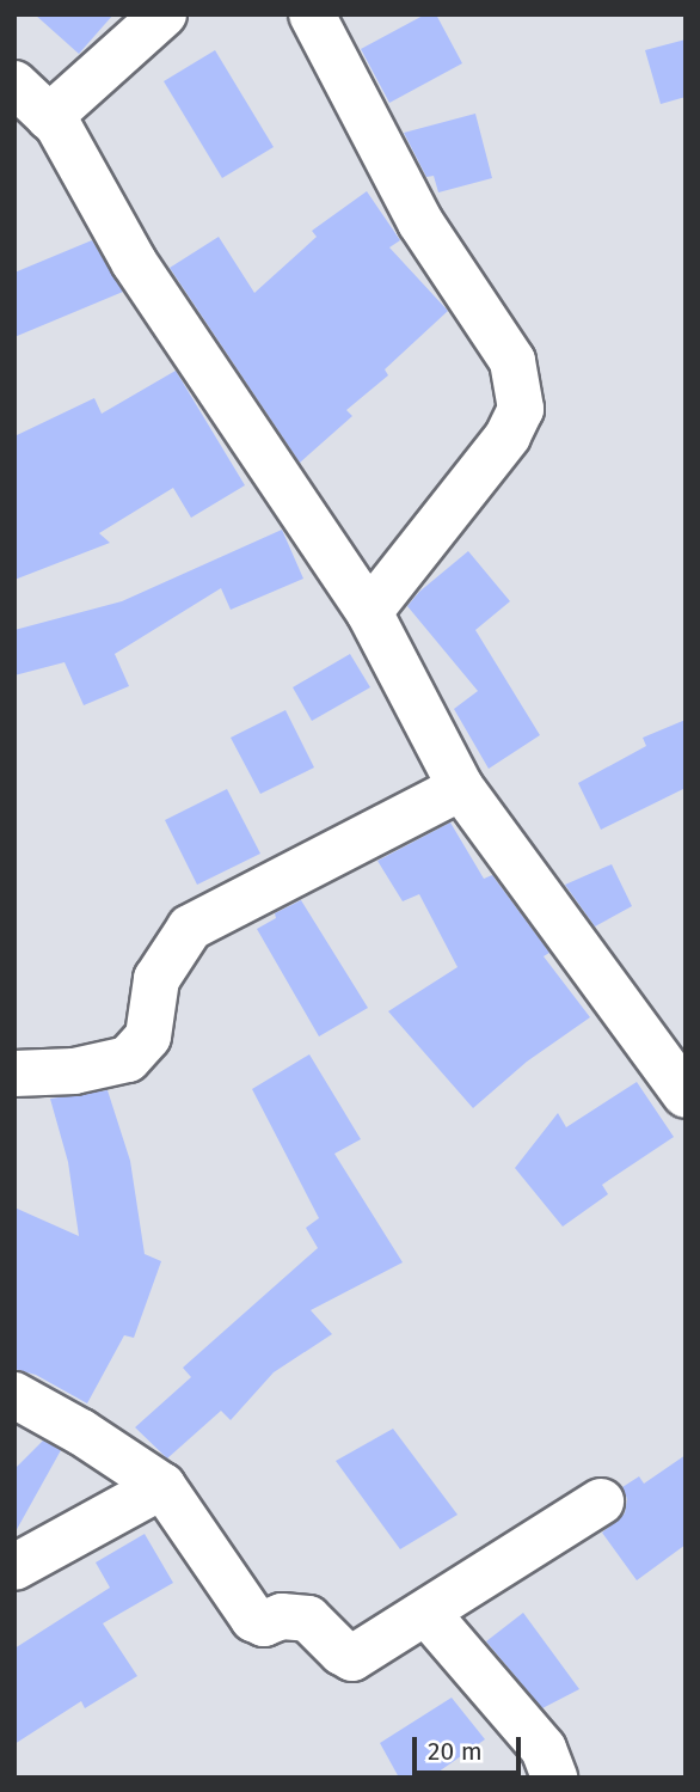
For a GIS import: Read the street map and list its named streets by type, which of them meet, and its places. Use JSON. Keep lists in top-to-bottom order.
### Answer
{
  "scale_bar": "20 m"
}
